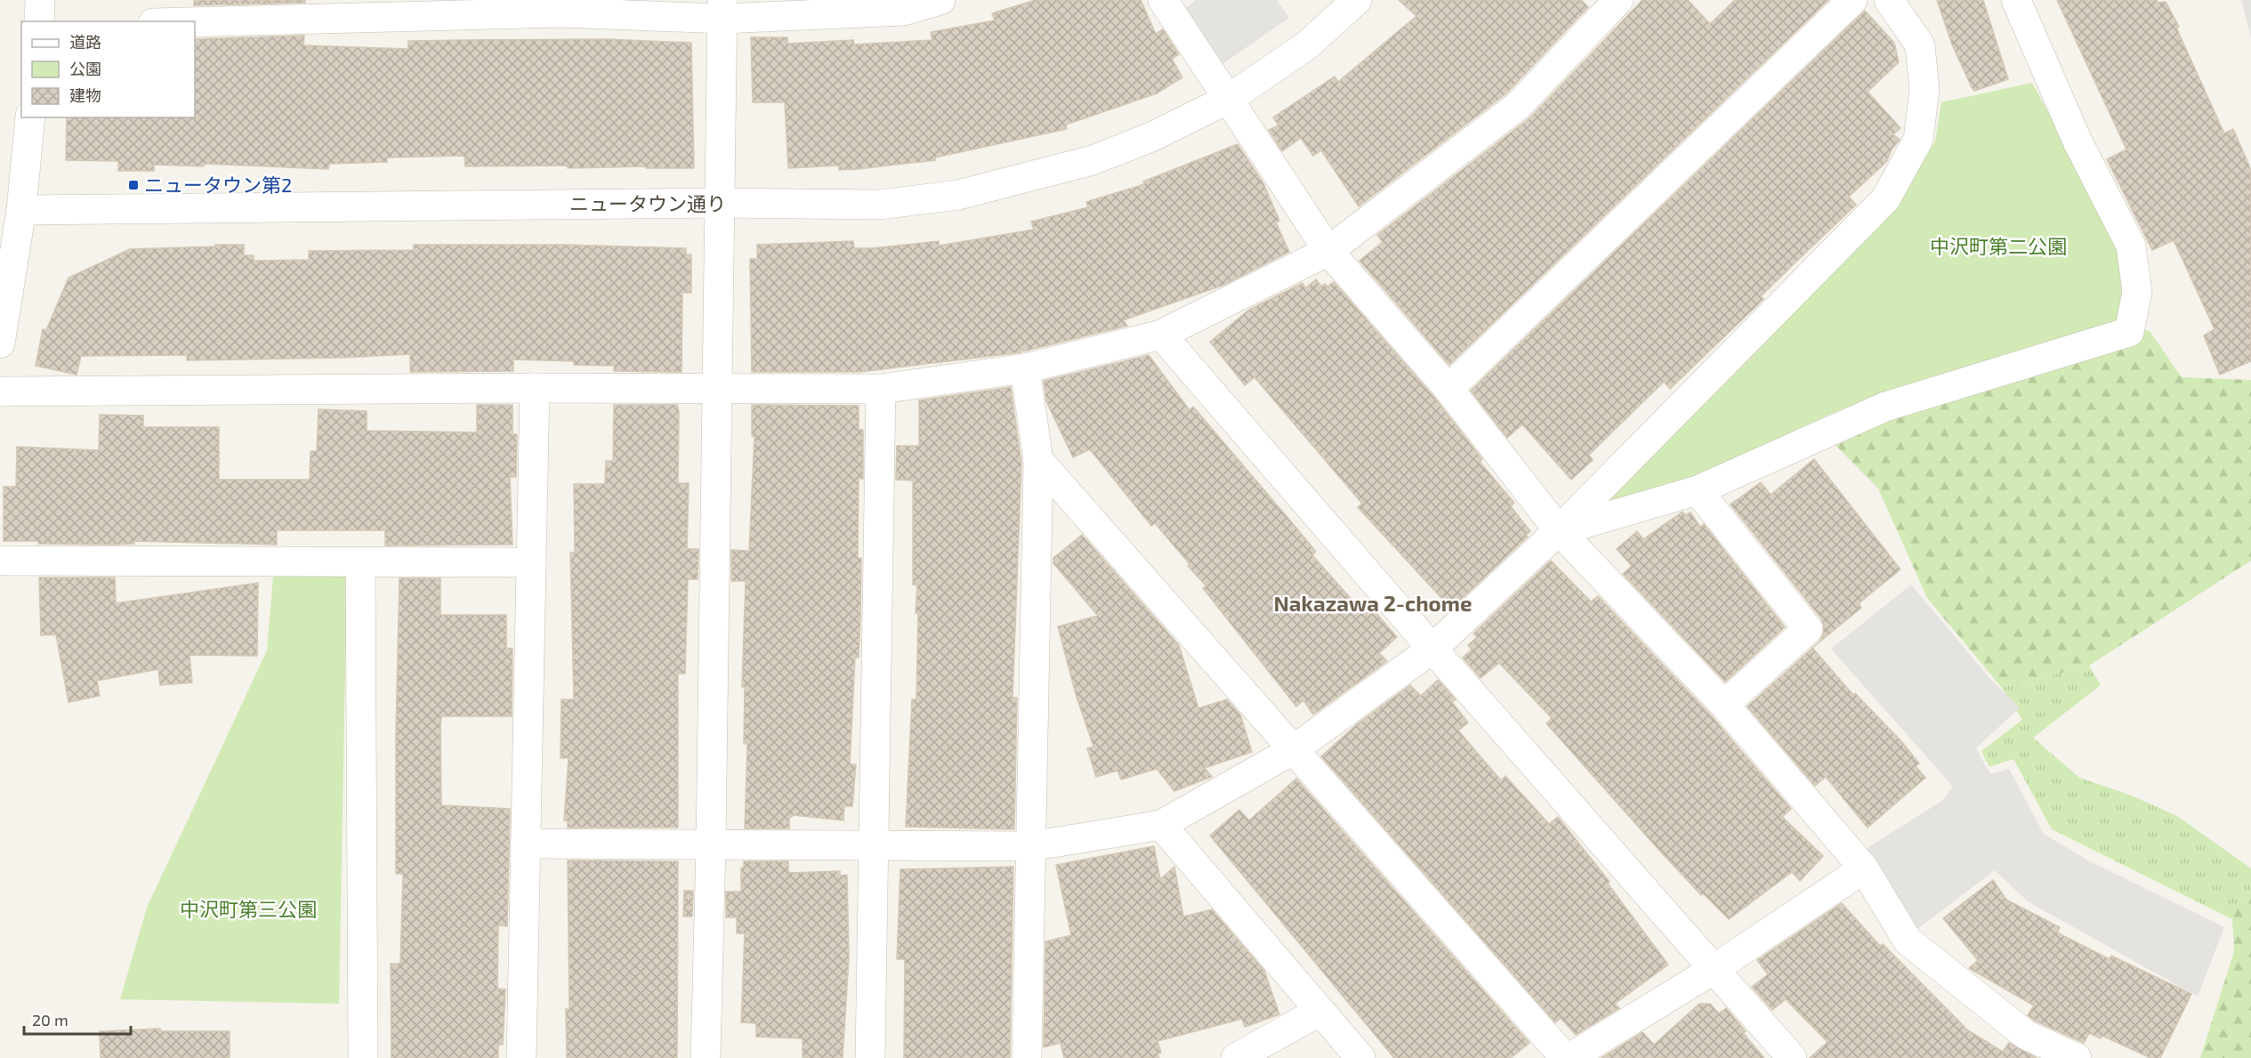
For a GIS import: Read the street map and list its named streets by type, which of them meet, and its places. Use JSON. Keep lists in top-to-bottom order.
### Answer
{
  "streets": {
    "street": ["ニュータウン通り"]
  },
  "districts": ["Nakazawa 2-chome"],
  "parks": ["中沢町第二公園", "中沢町第三公園"],
  "places": {
    "transit": ["ニュータウン第2"]
  },
  "legend": ["道路", "公園", "建物"],
  "scale_bar": "20 m"
}
